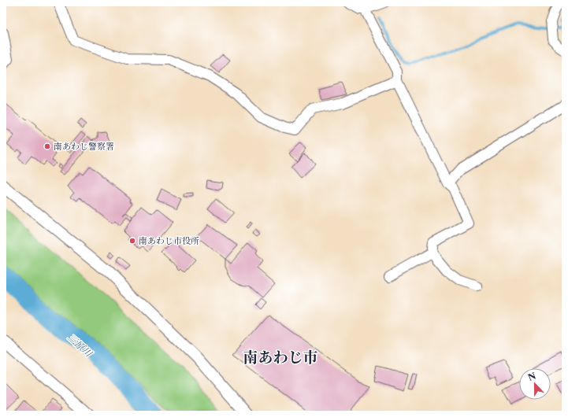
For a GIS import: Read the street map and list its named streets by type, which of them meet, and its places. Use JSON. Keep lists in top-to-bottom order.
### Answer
{
  "districts": ["南あわじ市"],
  "water": ["三原川"],
  "places": ["南あわじ警察署", "南あわじ市役所"],
  "north": "top"
}
